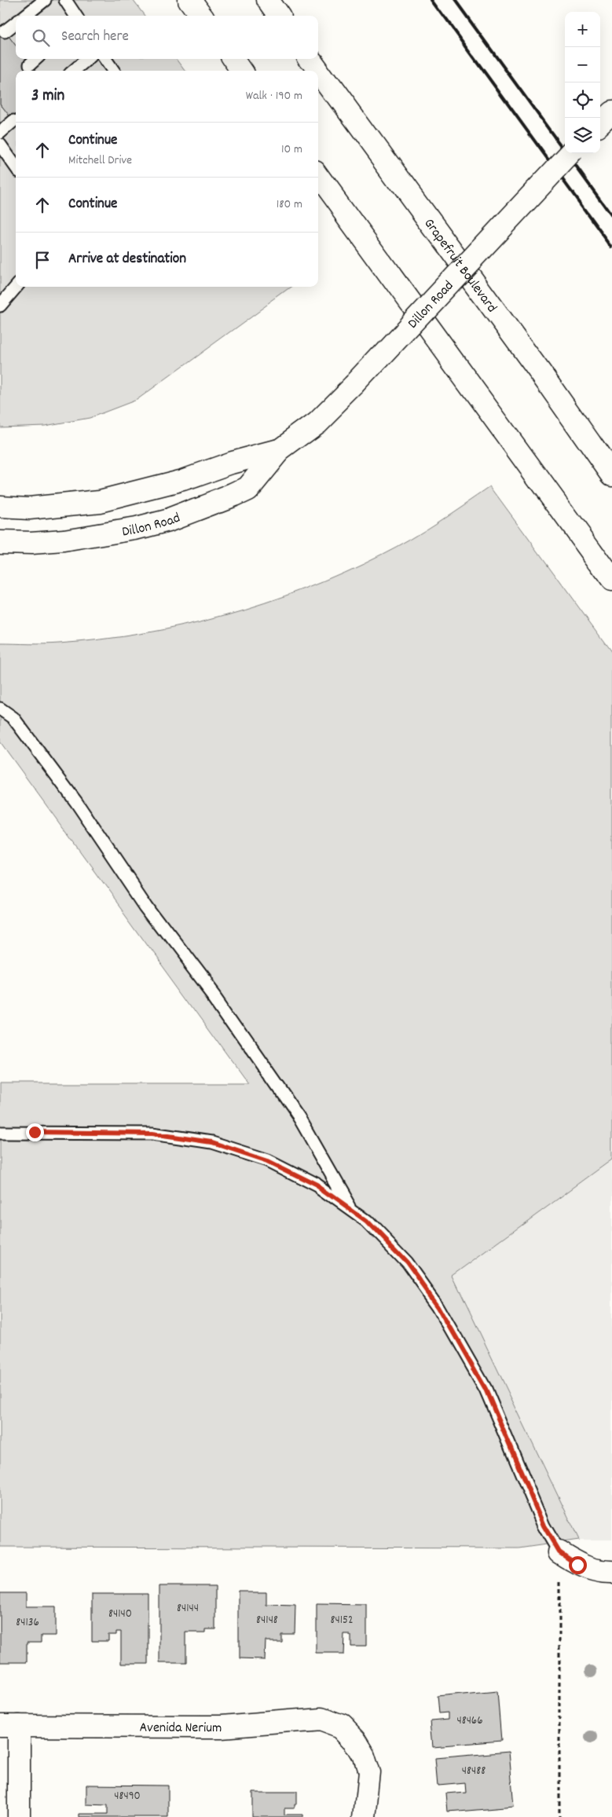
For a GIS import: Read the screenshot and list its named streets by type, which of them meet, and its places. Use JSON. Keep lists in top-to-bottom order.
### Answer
{
  "streets": {
    "main road": ["Grapefruit Boulevard", "Dillon Road", "Avenida Nerium"]
  },
  "house_numbers": [
    "84144",
    "84140",
    "84148",
    "84152",
    "84136",
    "48466",
    "48488",
    "48490"
  ],
  "page": {
    "map_buttons": ["+", "−"],
    "search": "Search here",
    "heading": ["3 min", "Walk · 190 m"],
    "list": [
      ["Continue", "Mitchell Drive", "10 m"],
      ["Continue", "180 m"],
      "Arrive at destination"
    ]
  }
}
